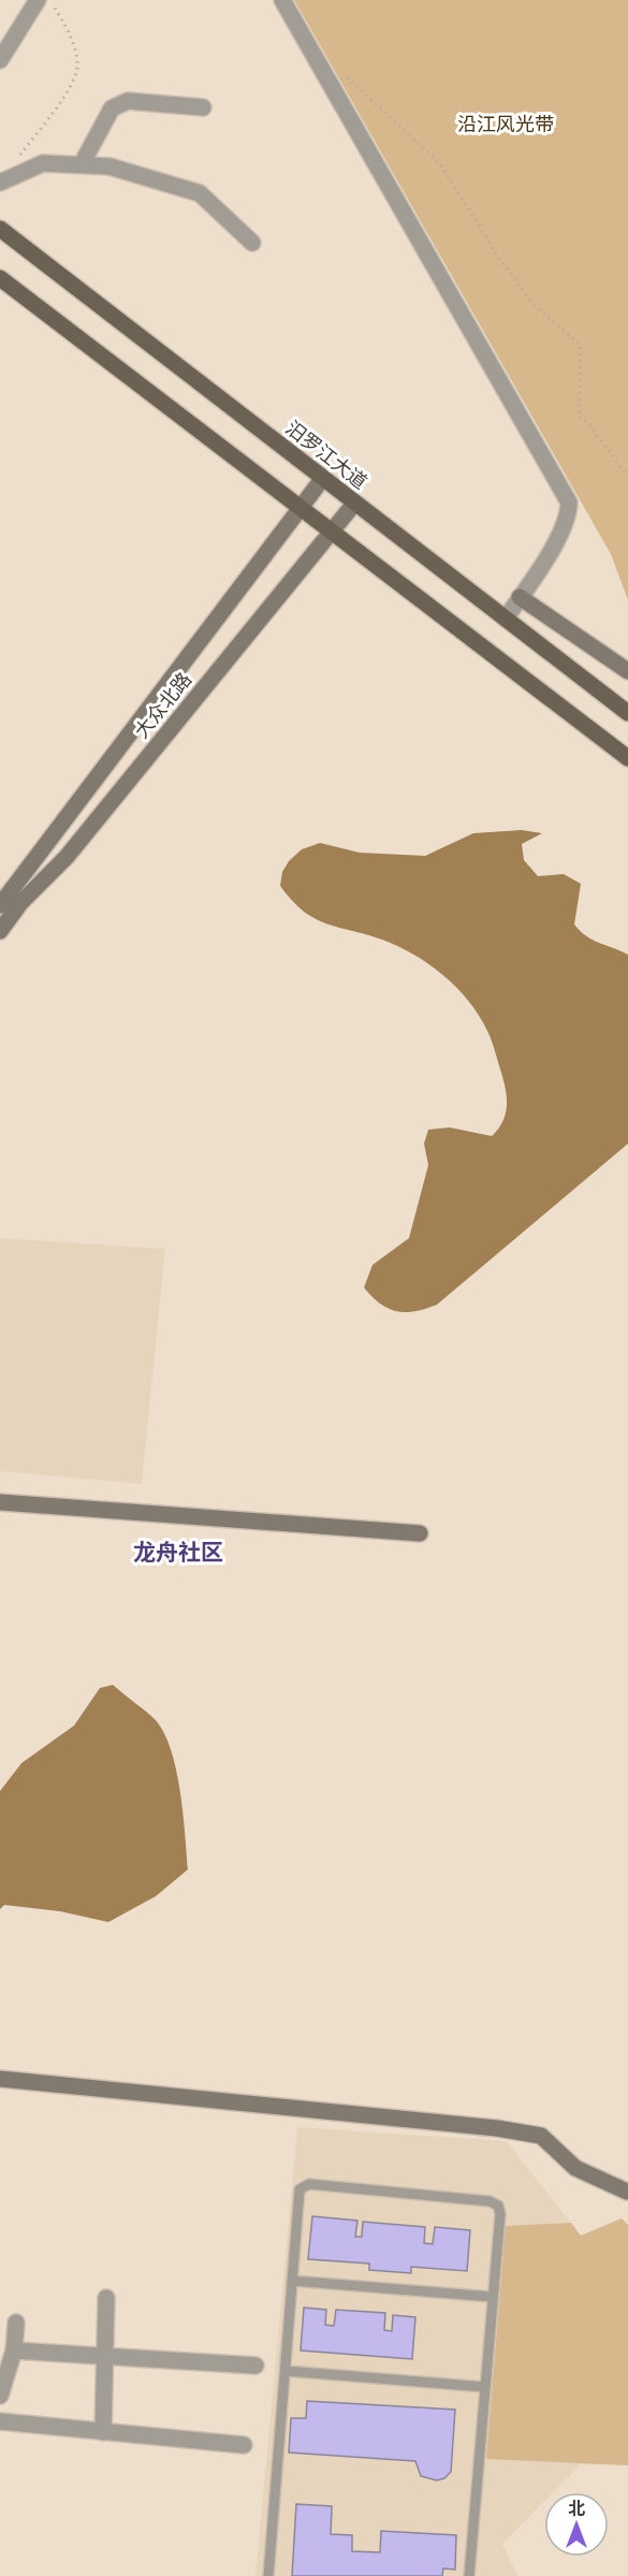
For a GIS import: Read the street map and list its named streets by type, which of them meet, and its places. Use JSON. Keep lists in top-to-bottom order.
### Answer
{
  "streets": {
    "main road": ["汨罗江大道", "大众北路"]
  },
  "crossings": [
    ["汨罗江大道", "大众北路"]
  ],
  "districts": ["龙舟社区"],
  "parks": ["沿江风光带"],
  "north": "top"
}
